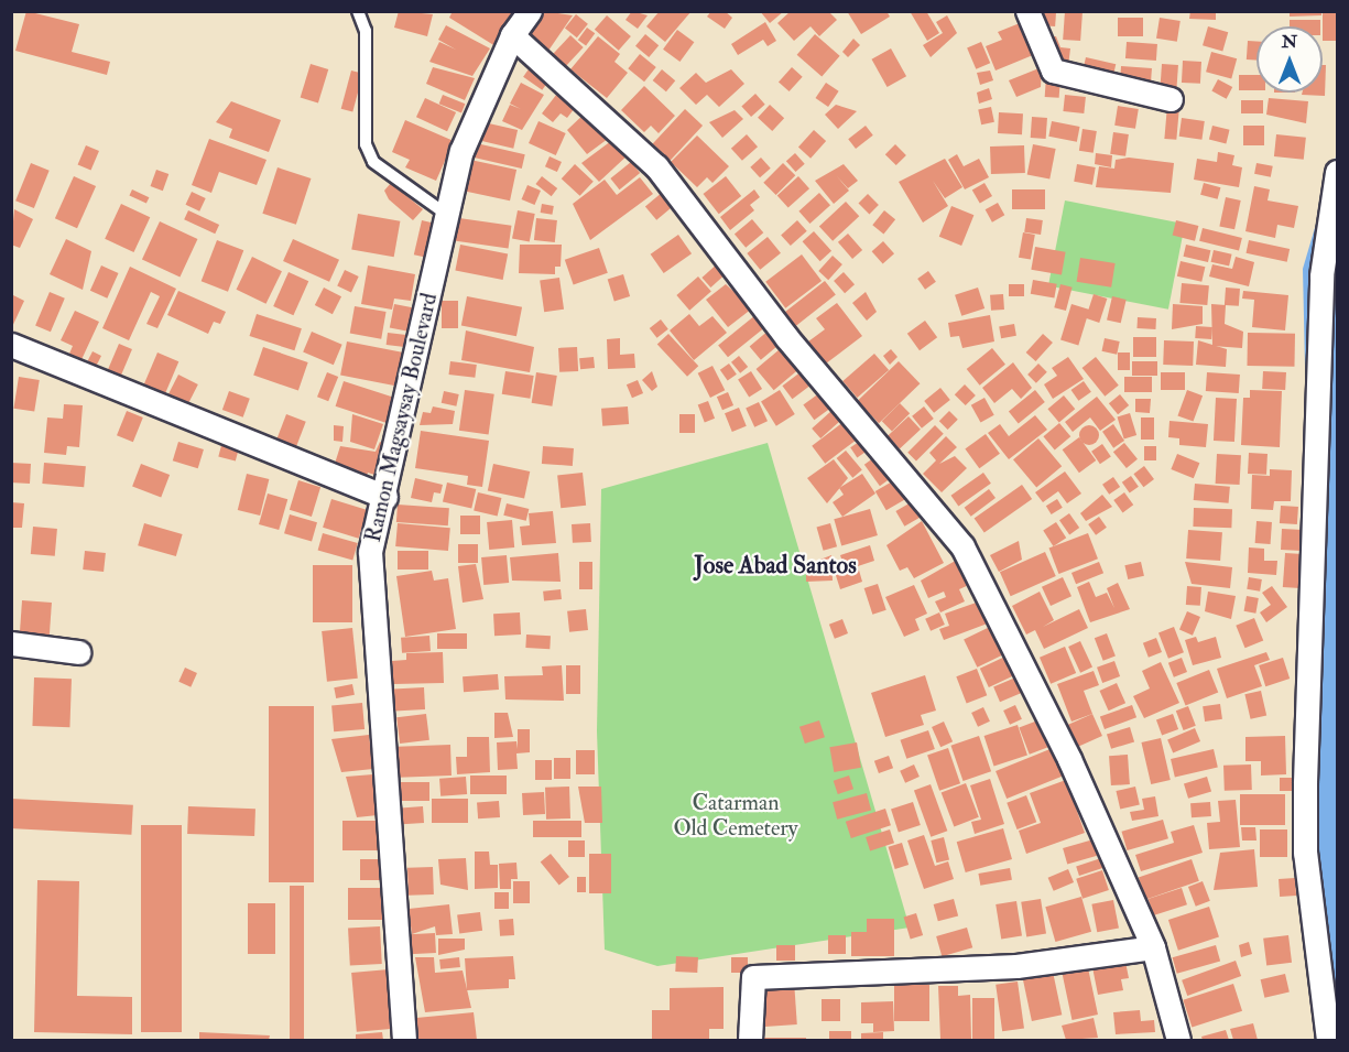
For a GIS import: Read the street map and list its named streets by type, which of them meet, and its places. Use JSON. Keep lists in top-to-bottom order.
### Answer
{
  "streets": {
    "street": ["Ramon Magsaysay Boulevard"]
  },
  "districts": ["Jose Abad Santos"],
  "parks": ["Catarman Old Cemetery"],
  "north": "top"
}
